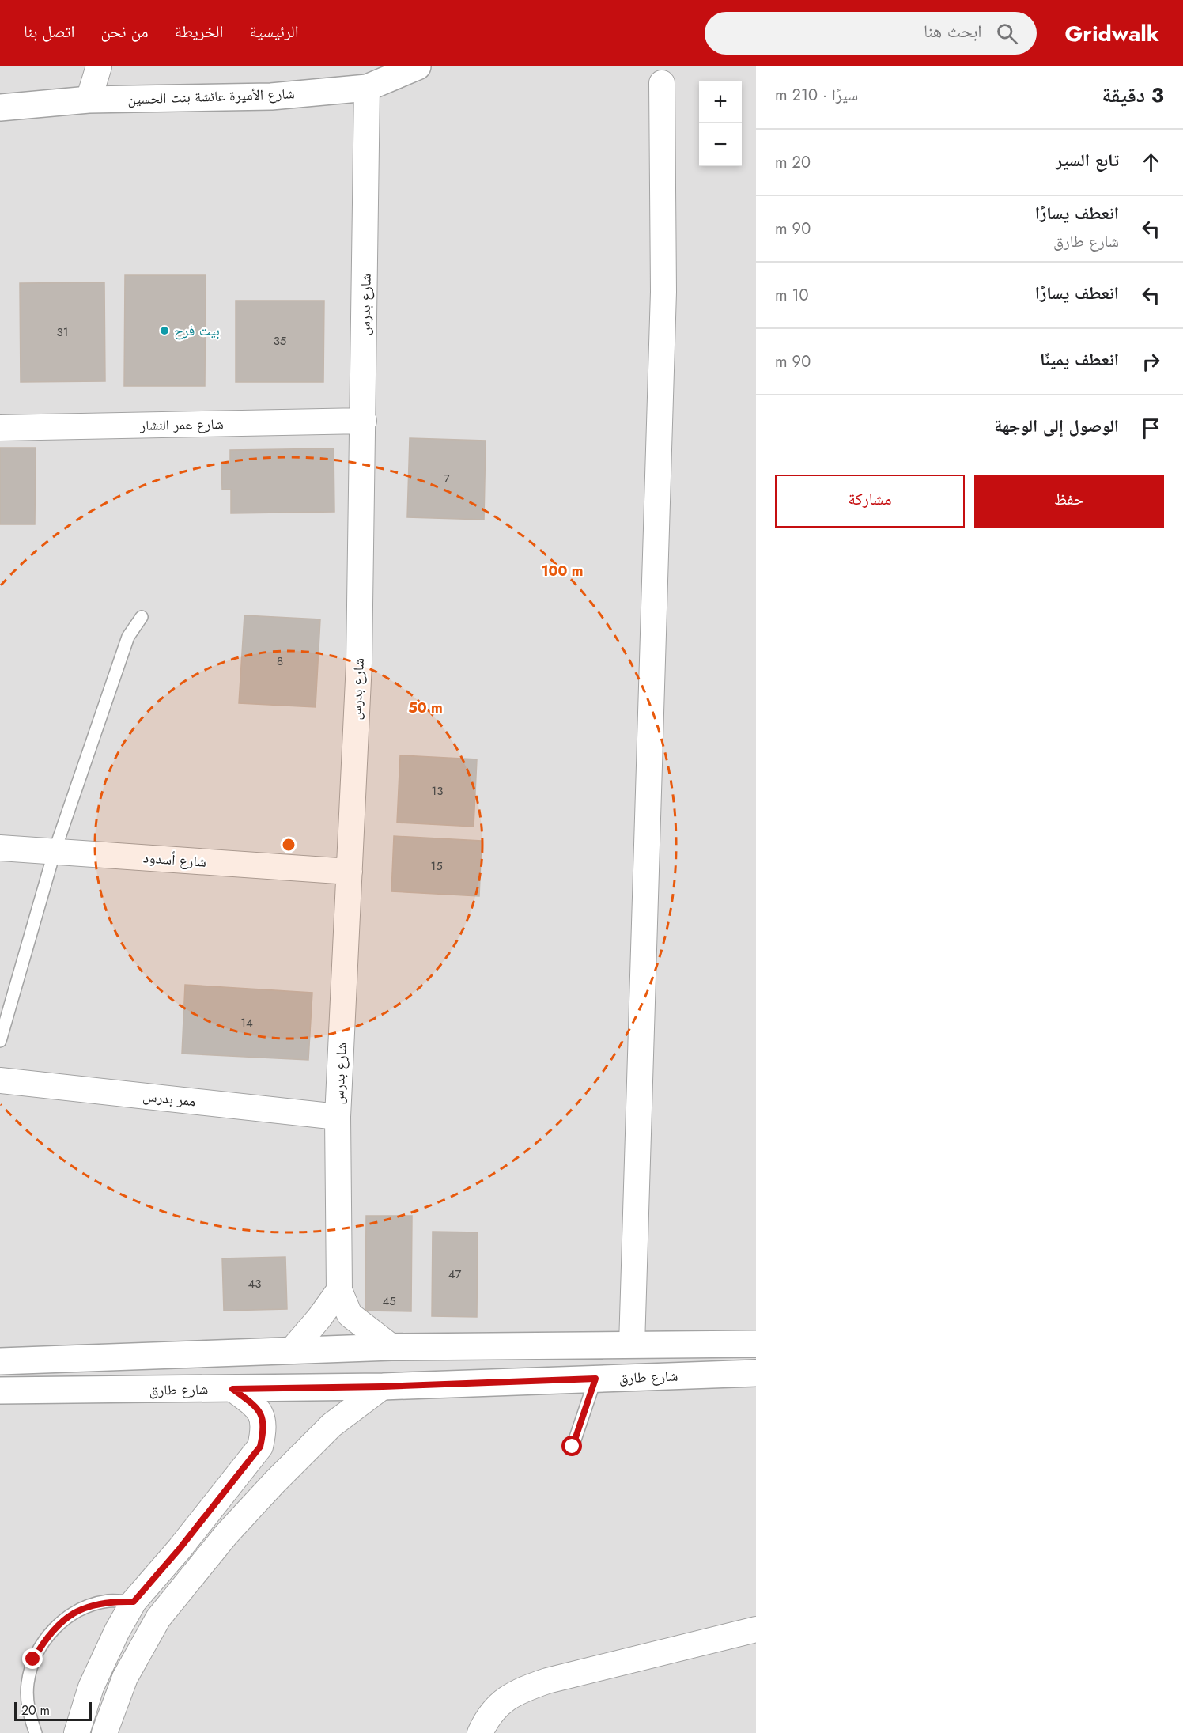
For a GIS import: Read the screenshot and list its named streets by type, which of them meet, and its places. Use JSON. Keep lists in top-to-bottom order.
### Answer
{
  "streets": {
    "street": [
      "شارع الأميرة عائشة بنت الحسين",
      "شارع بدرس",
      "شارع عمر النشار",
      "شارع أسدود",
      "ممر بدرس",
      "شارع طارق"
    ]
  },
  "crossings": [
    ["شارع الأميرة عائشة بنت الحسين", "شارع بدرس"],
    ["شارع بدرس", "شارع عمر النشار"],
    ["شارع بدرس", "شارع أسدود"],
    ["شارع بدرس", "ممر بدرس"]
  ],
  "places": ["بيت فرح"],
  "house_numbers": [
    "31",
    "35",
    "7",
    "8",
    "13",
    "15",
    "14",
    "47",
    "43",
    "45"
  ],
  "scale_bar": "20 m",
  "page": {
    "header": "Gridwalk",
    "search": "ابحث هنا",
    "nav": [
      "الرئيسية",
      "الخريطة",
      "من نحن",
      "اتصل بنا"
    ],
    "heading": ["3 دقيقة", "سيرًا · 210 m"],
    "map_buttons": ["+", "−"],
    "list": [
      ["تابع السير", "20 m"],
      ["انعطف يسارًا", "شارع طارق", "90 m"],
      ["انعطف يسارًا", "10 m"],
      ["انعطف يمينًا", "90 m"],
      "الوصول إلى الوجهة"
    ],
    "buttons": ["حفظ", "مشاركة"],
    "scale": "20 m"
  },
  "rings": ["100 m", "50 m"]
}
